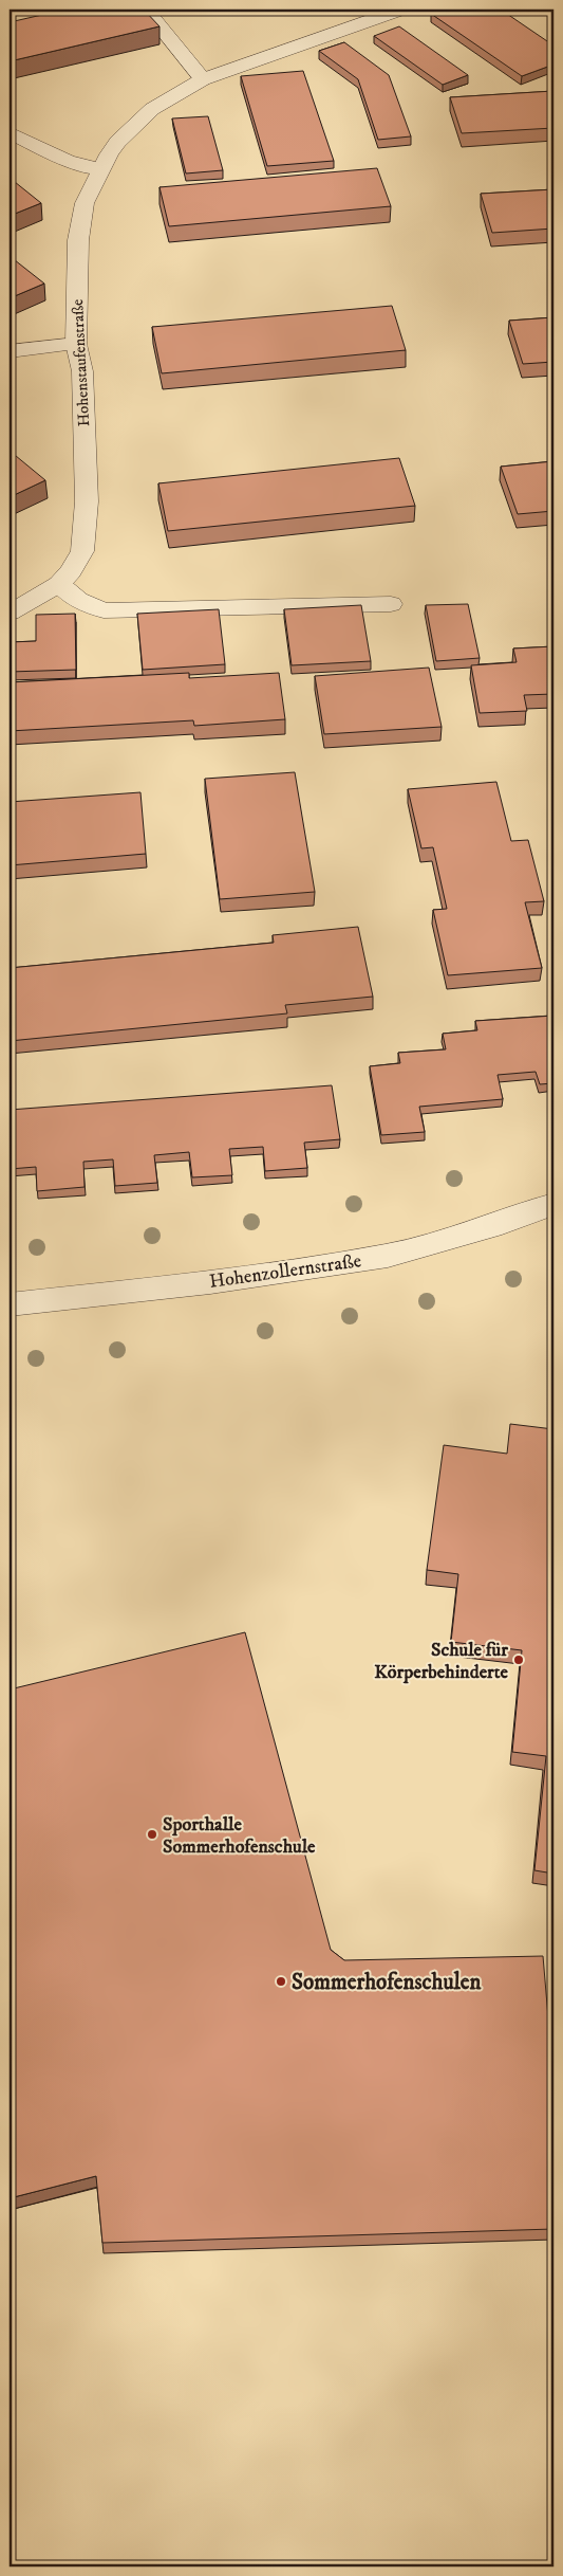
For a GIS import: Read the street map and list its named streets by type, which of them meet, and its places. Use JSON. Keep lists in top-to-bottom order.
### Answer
{
  "streets": {
    "street": ["Hohenstaufenstraße", "Hohenzollernstraße"]
  },
  "places": ["Schule für Körperbehinderte", "Sporthalle Sommerhofenschule", "Sommerhofenschulen"]
}
